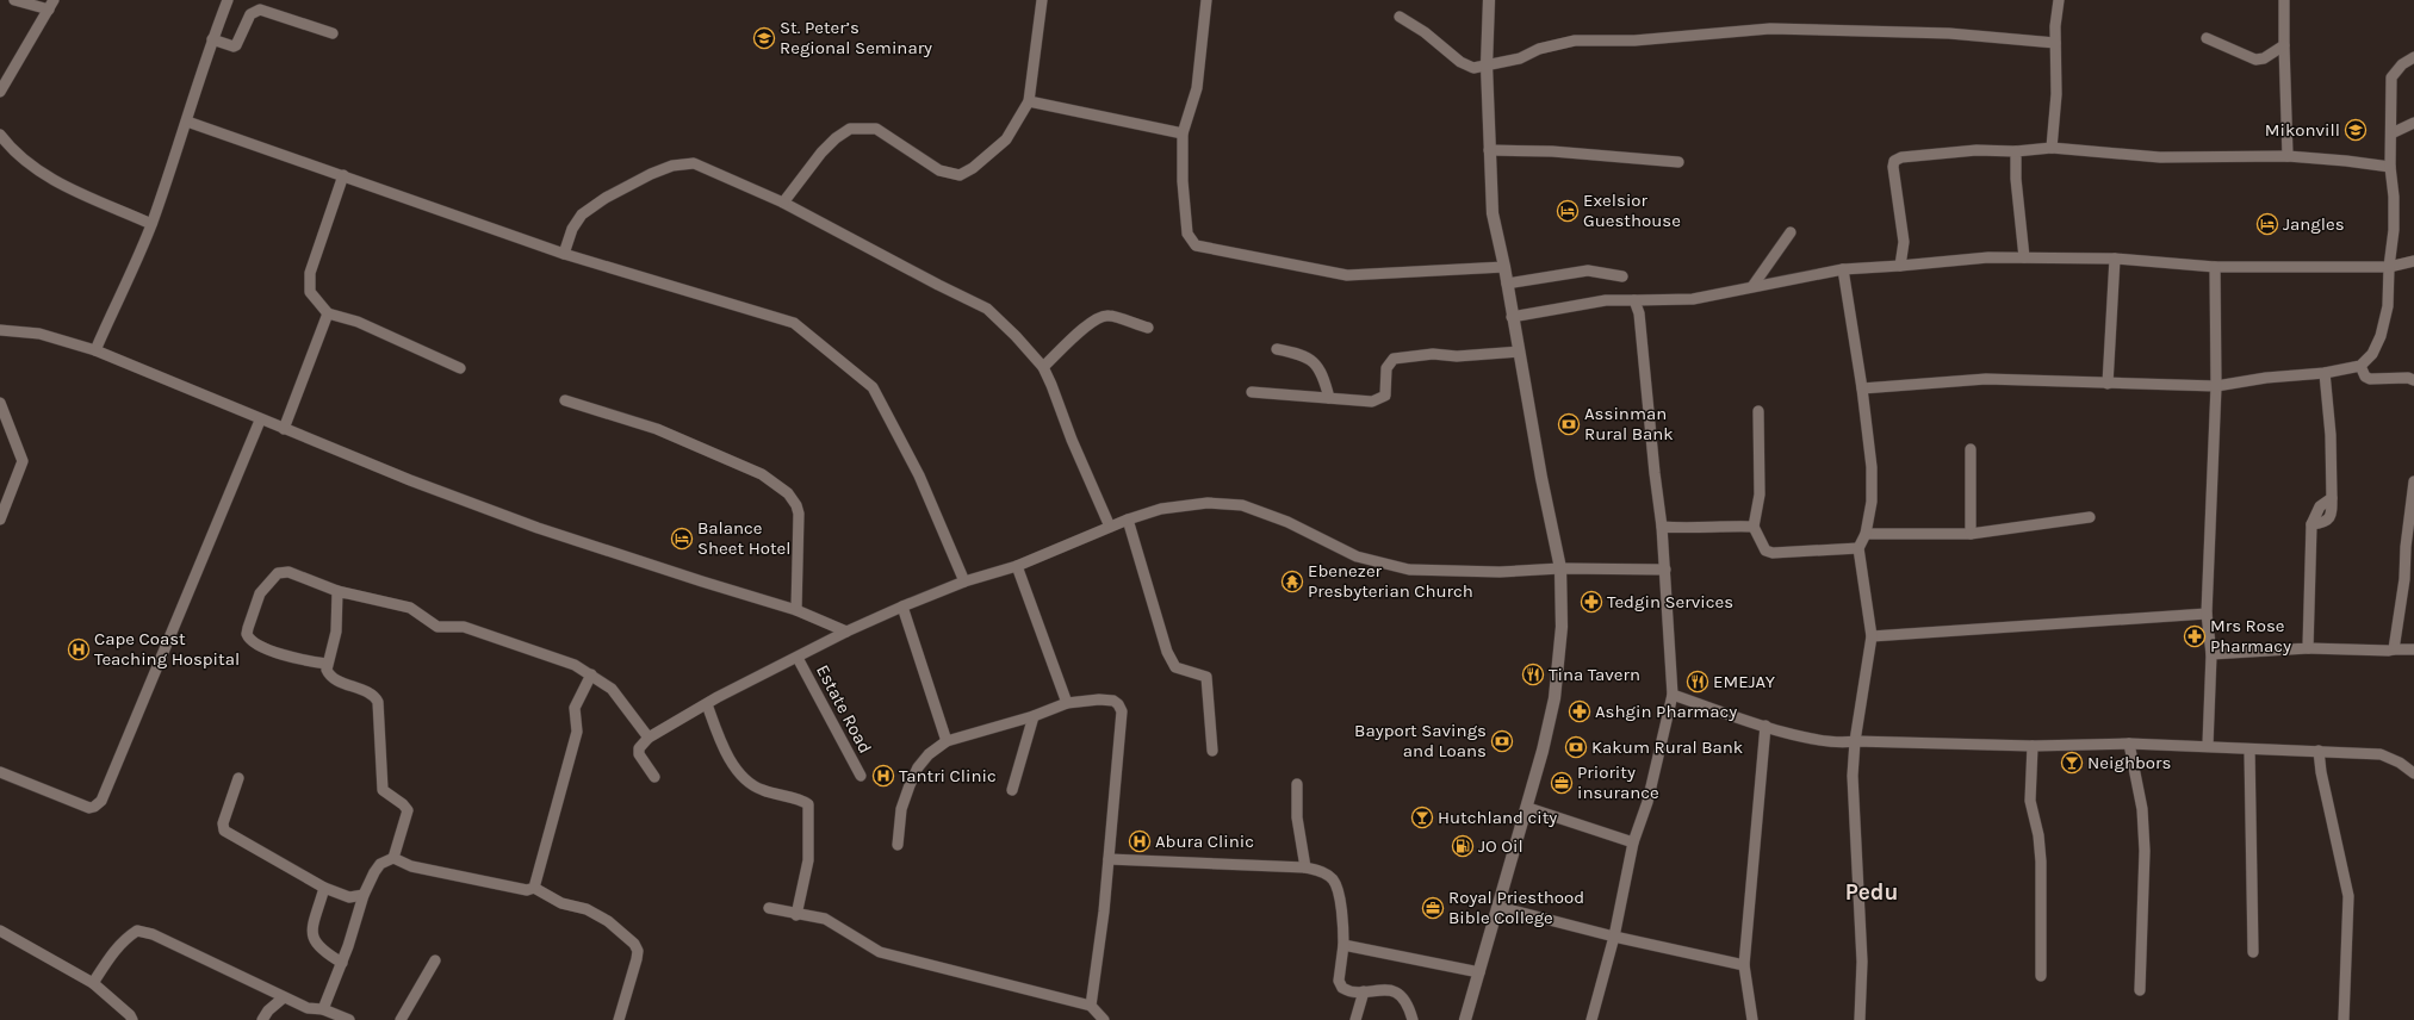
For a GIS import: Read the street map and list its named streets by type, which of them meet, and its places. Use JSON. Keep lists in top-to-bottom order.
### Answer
{
  "streets": {
    "street": ["Estate Road"]
  },
  "districts": ["Pedu"],
  "places": {
    "school or university": ["St. Peter’s Regional Seminary", "Mikonvill"],
    "hotel": ["Exelsior Guesthouse", "Jangles", "Balance Sheet Hotel"],
    "bank": ["Assinman Rural Bank", "Bayport Savings and Loans", "Kakum Rural Bank"],
    "temple": ["Ebenezer Presbyterian Church"],
    "pharmacy": ["Tedgin Services", "Mrs Rose Pharmacy", "Ashgin Pharmacy"],
    "hospital": ["Cape Coast Teaching Hospital", "Tantri Clinic", "Abura Clinic"],
    "restaurant": ["Tina Tavern", "EMEJAY"],
    "bar": ["Neighbors", "Hutchland city"],
    "office": ["Priority insurance", "Royal Priesthood Bible College"],
    "fuel station": ["JO Oil"]
  }
}
